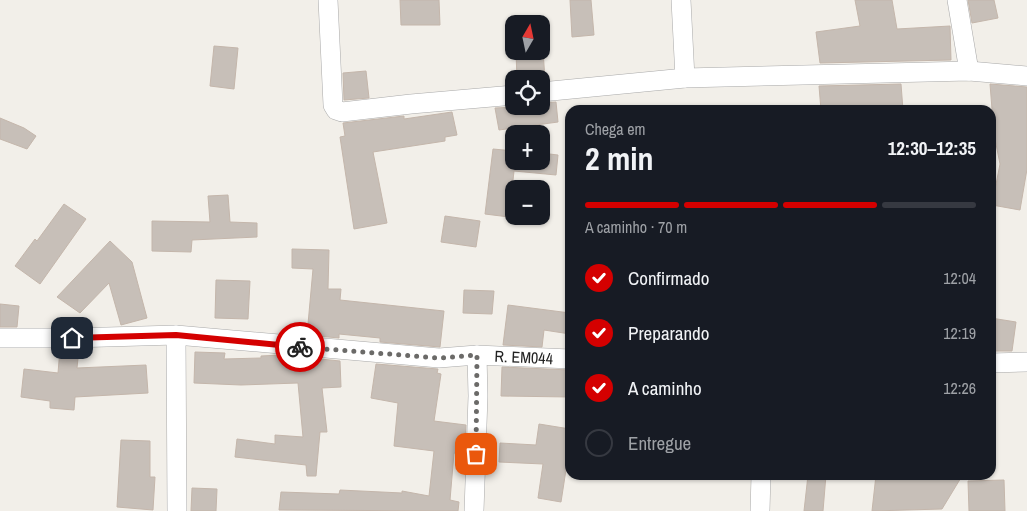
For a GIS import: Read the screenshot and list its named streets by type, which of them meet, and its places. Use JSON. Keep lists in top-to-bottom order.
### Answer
{
  "streets": {
    "street": ["R. EM044"]
  },
  "north": "top",
  "page": {
    "map_buttons": ["+", "−"],
    "heading": ["2 min", "Chega em", "12:30–12:35"],
    "bar": "A caminho · 70 m",
    "list": [
      ["Confirmado", "12:04"],
      ["Preparando", "12:19"],
      ["A caminho", "12:26"],
      "Entregue"
    ]
  }
}
